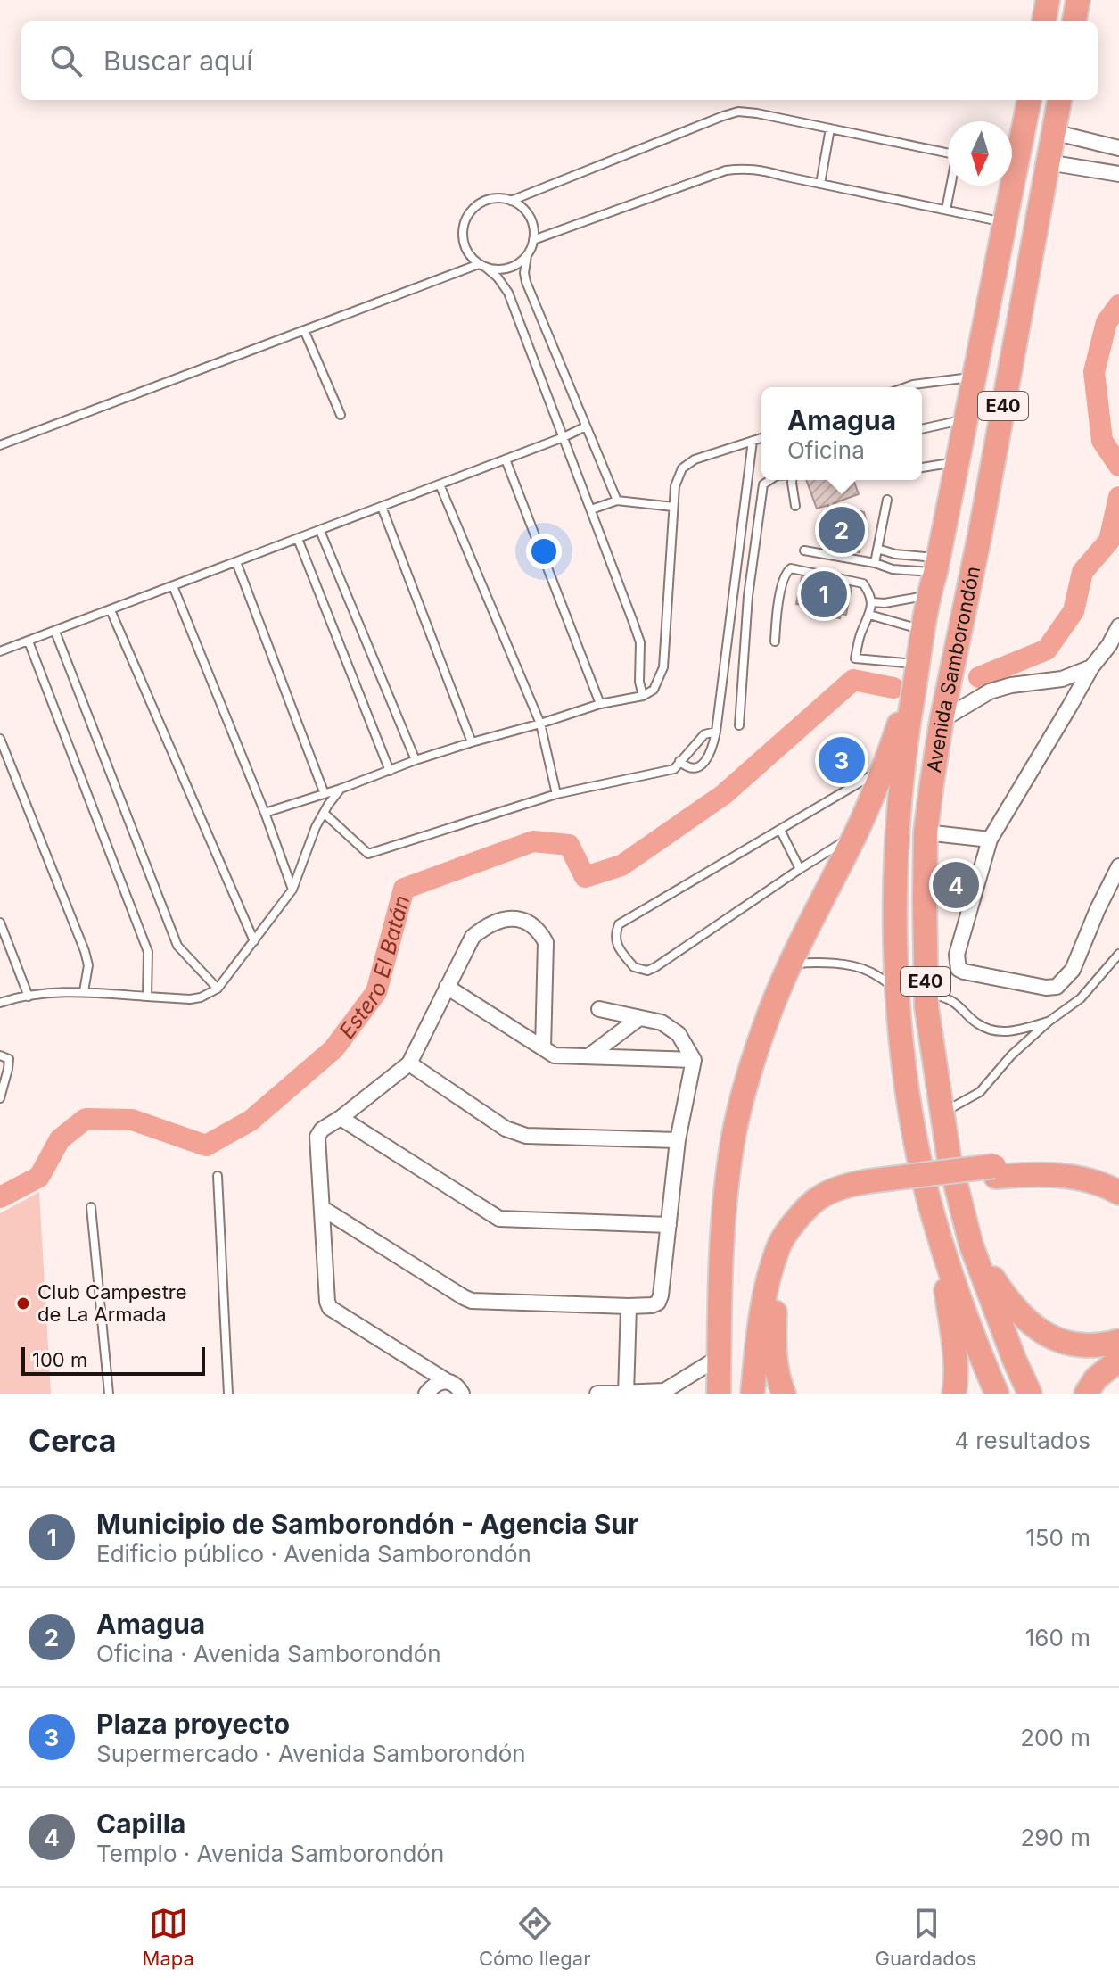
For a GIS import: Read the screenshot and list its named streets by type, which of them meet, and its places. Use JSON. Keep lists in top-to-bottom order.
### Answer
{
  "streets": {
    "highway": ["E40", "Avenida Samborondón"]
  },
  "crossings": [
    ["E40", "Avenida Samborondón"]
  ],
  "water": ["Estero El Batán"],
  "places": ["Club Campestre de La Armada"],
  "scale_bar": "100 m",
  "north": "bottom",
  "page": {
    "search": "Buscar aquí",
    "popup": ["Amagua", "Oficina"],
    "pins": [
      "2",
      "1",
      "3",
      "4"
    ],
    "scale": "100 m",
    "heading": ["Cerca", "4 resultados"],
    "list": [
      {
        "mark": "1",
        "name": "Municipio de Samborondón - Agencia Sur",
        "note": "Edificio público · Avenida Samborondón",
        "value": "150 m"
      },
      {
        "mark": "2",
        "name": "Amagua",
        "note": "Oficina · Avenida Samborondón",
        "value": "160 m"
      },
      {
        "mark": "3",
        "name": "Plaza proyecto",
        "note": "Supermercado · Avenida Samborondón",
        "value": "200 m"
      },
      {
        "mark": "4",
        "name": "Capilla",
        "note": "Templo · Avenida Samborondón",
        "value": "290 m"
      }
    ],
    "nav": ["Mapa", "Cómo llegar", "Guardados"]
  }
}
